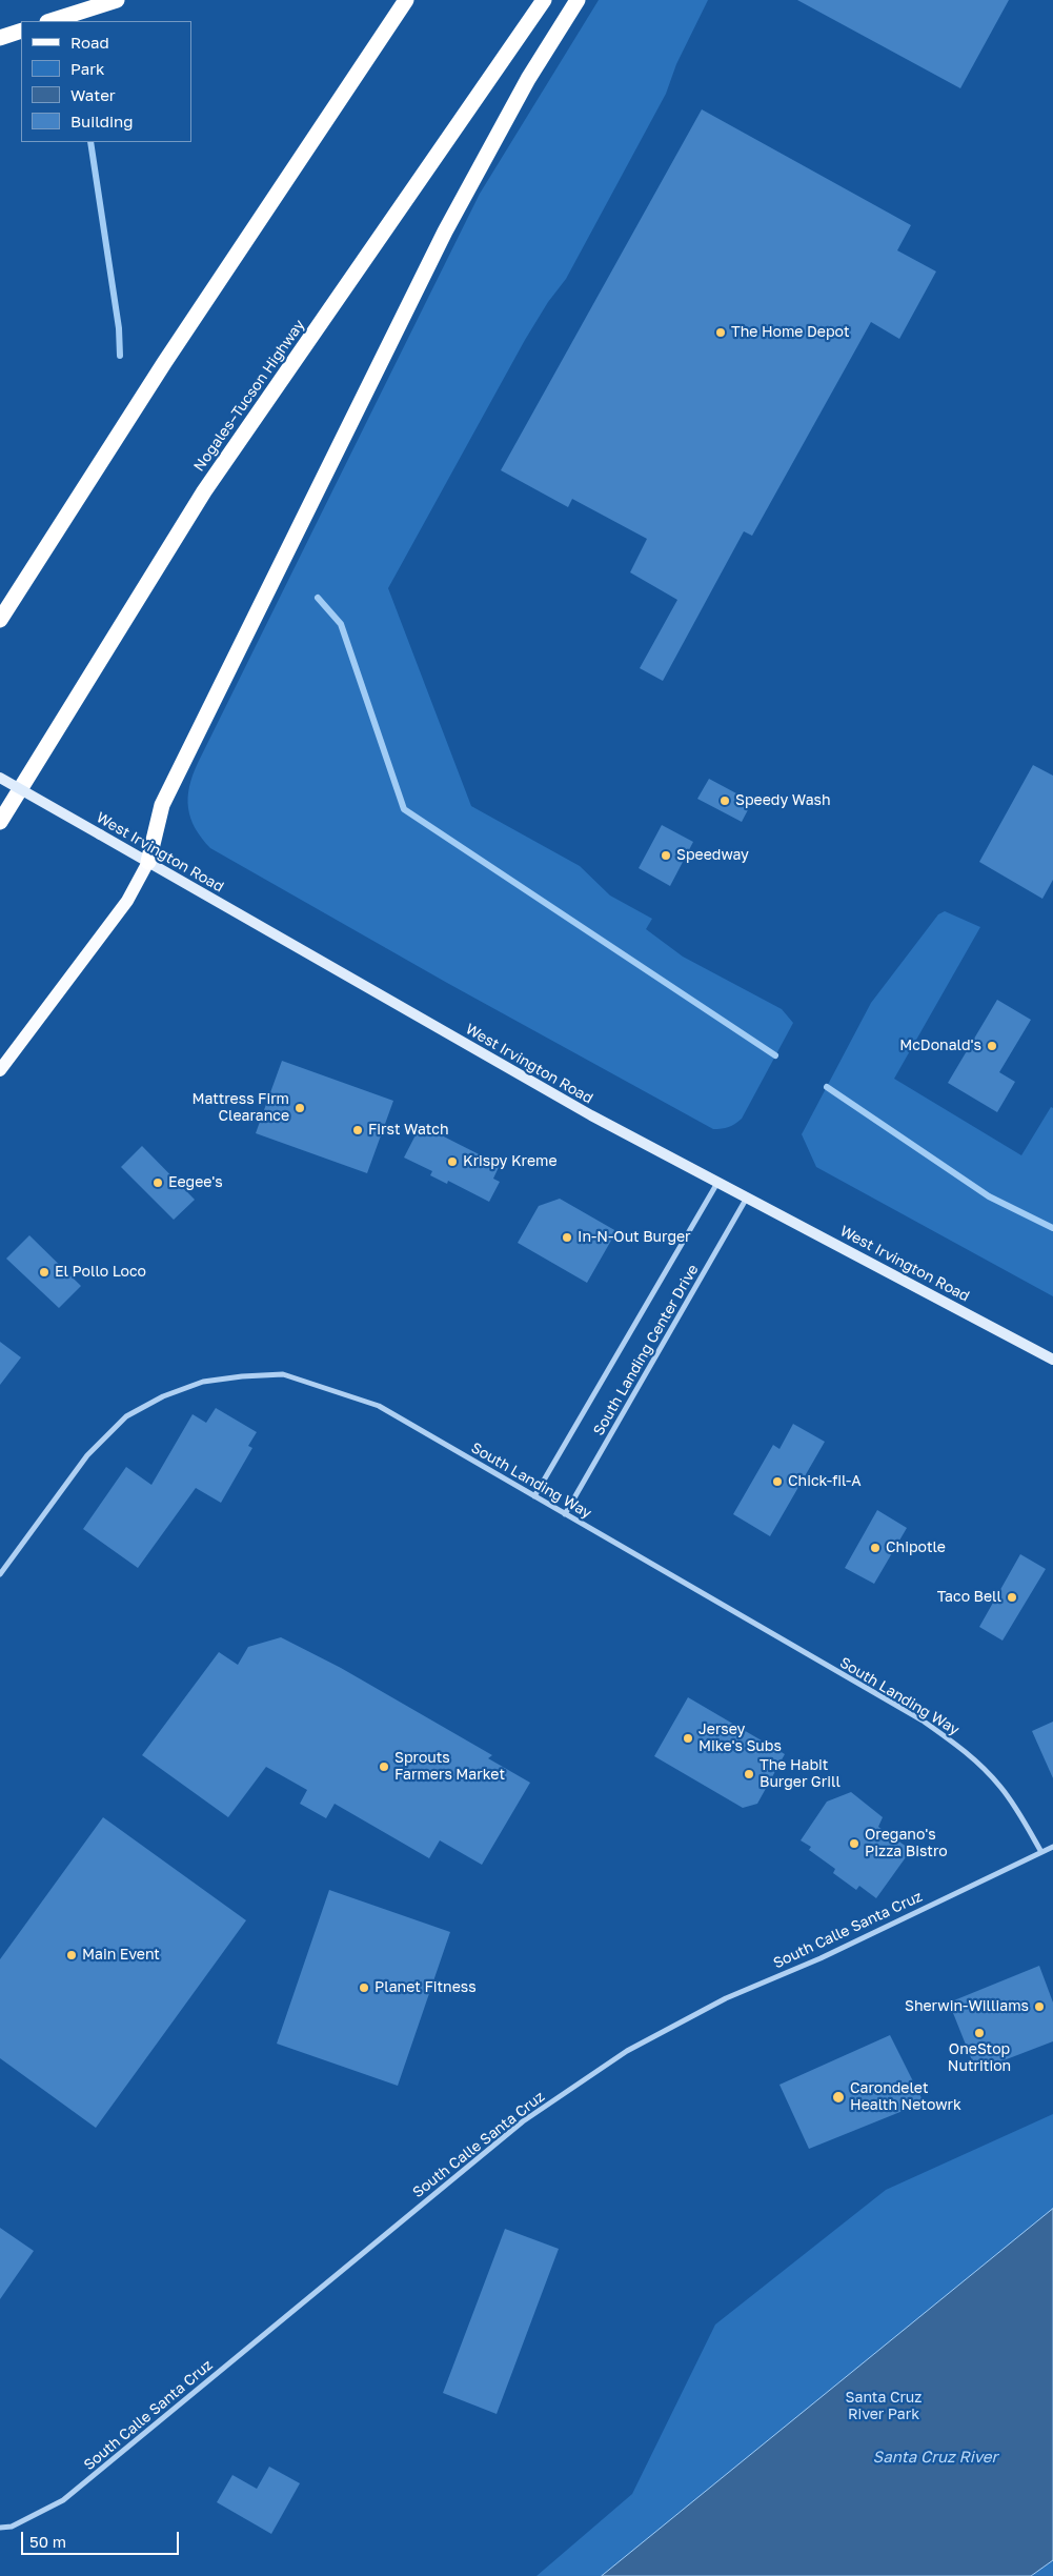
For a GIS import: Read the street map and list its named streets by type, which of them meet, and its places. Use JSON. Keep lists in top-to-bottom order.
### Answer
{
  "streets": {
    "highway": ["Nogales–Tucson Highway"],
    "main road": ["West Irvington Road"],
    "street": ["South Landing Center Drive", "South Landing Way", "South Calle Santa Cruz"]
  },
  "crossings": [
    ["West Irvington Road", "South Landing Center Drive"],
    ["South Landing Center Drive", "South Landing Way"],
    ["South Landing Way", "South Calle Santa Cruz"]
  ],
  "water": ["Santa Cruz River"],
  "parks": ["Santa Cruz River Park"],
  "places": [
    "The Home Depot",
    "Speedy Wash",
    "Speedway",
    "McDonald's",
    "Mattress Firm Clearance",
    "First Watch",
    "Krispy Kreme",
    "Eegee's",
    "In-N-Out Burger",
    "El Pollo Loco",
    "Chick-fil-A",
    "Chipotle",
    "Taco Bell",
    "Jersey Mike's Subs",
    "Sprouts Farmers Market",
    "The Habit Burger Grill",
    "Oregano's Pizza Bistro",
    "Main Event",
    "Planet Fitness",
    "Sherwin-Williams",
    "OneStop Nutrition",
    "Carondelet Health Netowrk"
  ],
  "legend": [
    "Road",
    "Park",
    "Water",
    "Building"
  ],
  "scale_bar": "50 m"
}
